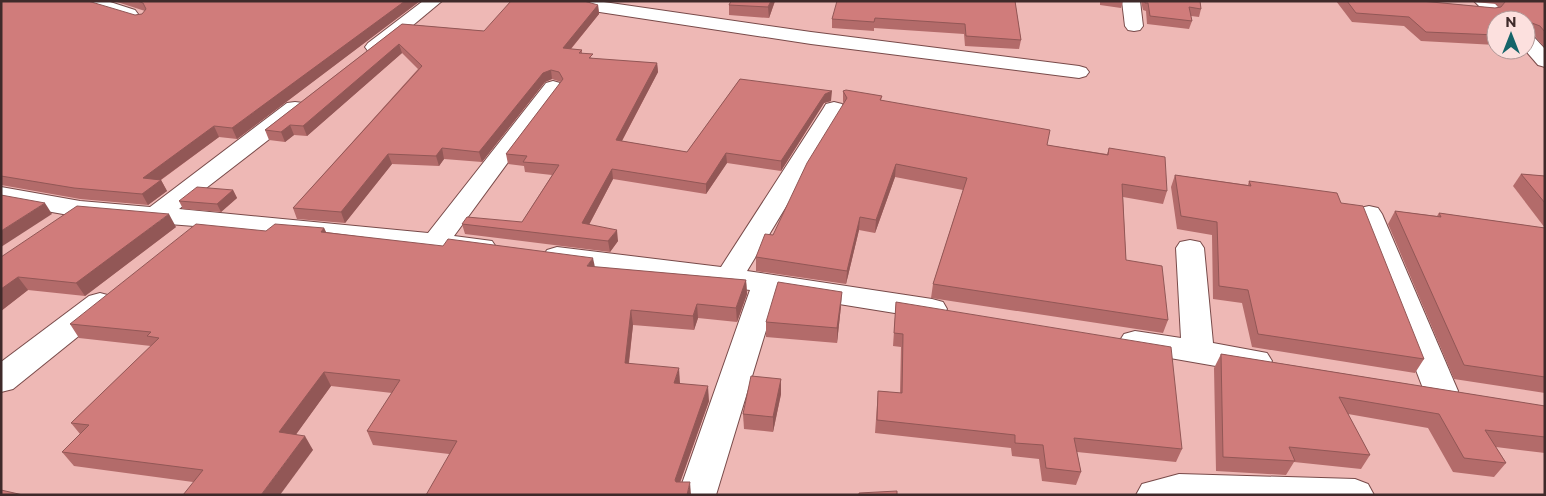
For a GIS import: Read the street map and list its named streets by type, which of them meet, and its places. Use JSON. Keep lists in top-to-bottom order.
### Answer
{
  "north": "top"
}
